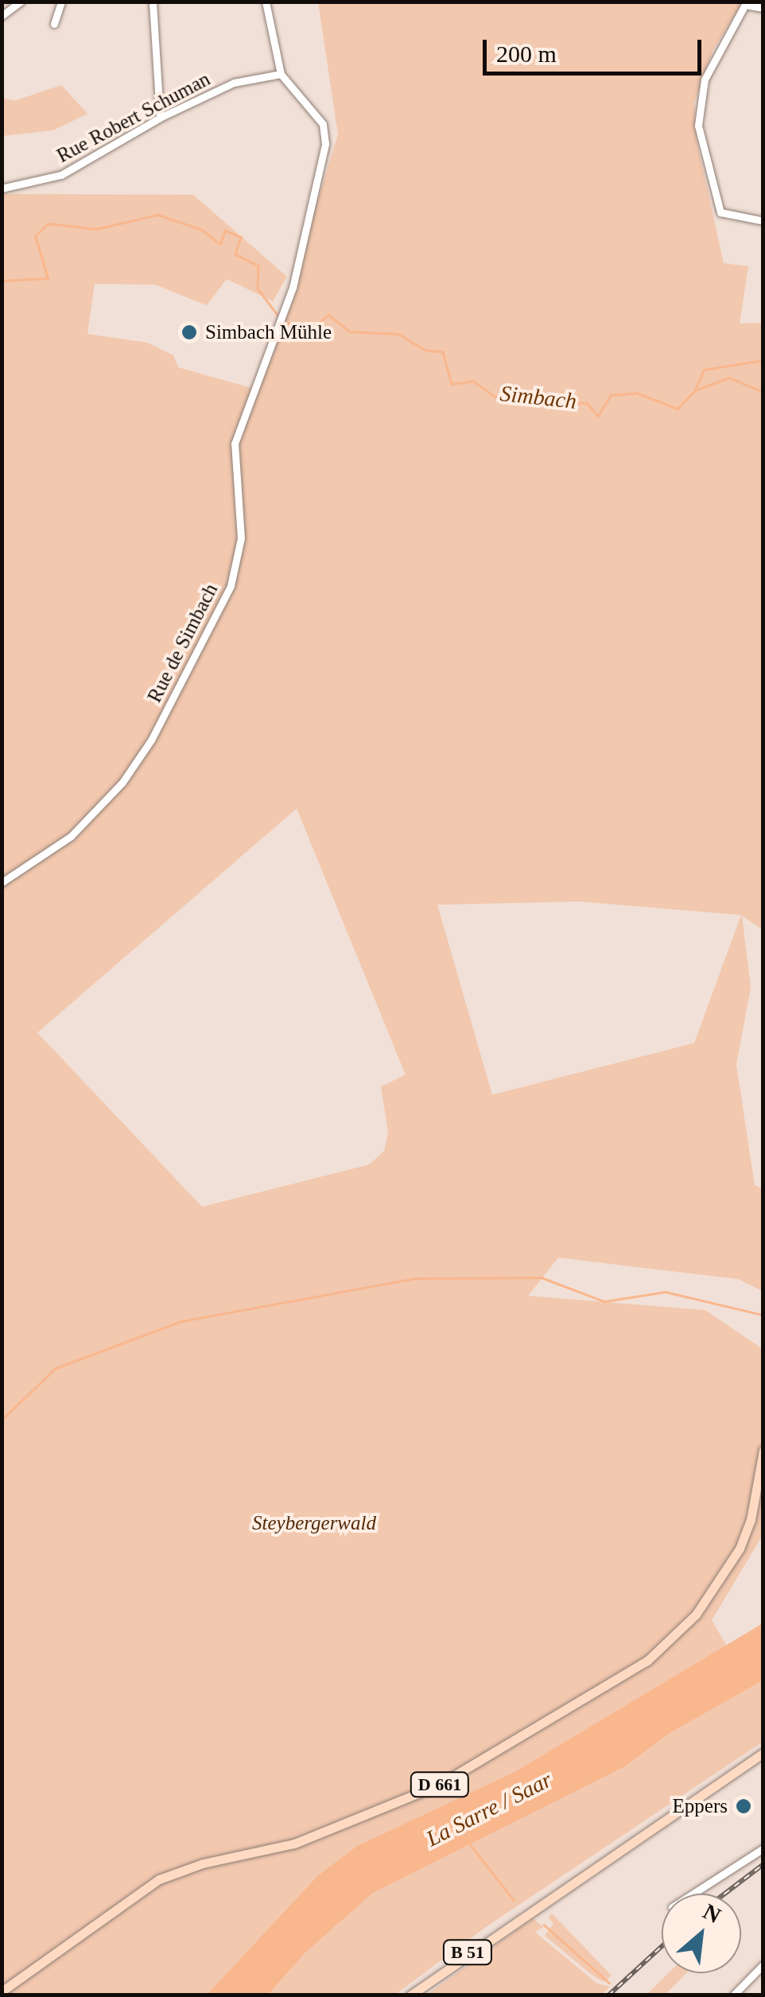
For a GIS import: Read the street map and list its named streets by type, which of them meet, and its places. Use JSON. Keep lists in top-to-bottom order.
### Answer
{
  "streets": {
    "main road": ["D 661", "B 51"],
    "street": ["Rue Robert Schuman", "Rue de Simbach"]
  },
  "crossings": [
    ["Rue Robert Schuman", "Rue de Simbach"]
  ],
  "water": ["Simbach", "La Sarre / Saar"],
  "parks": ["Steybergerwald"],
  "places": ["Simbach Mühle", "Eppers"],
  "scale_bar": "200 m",
  "north": "top right"
}
